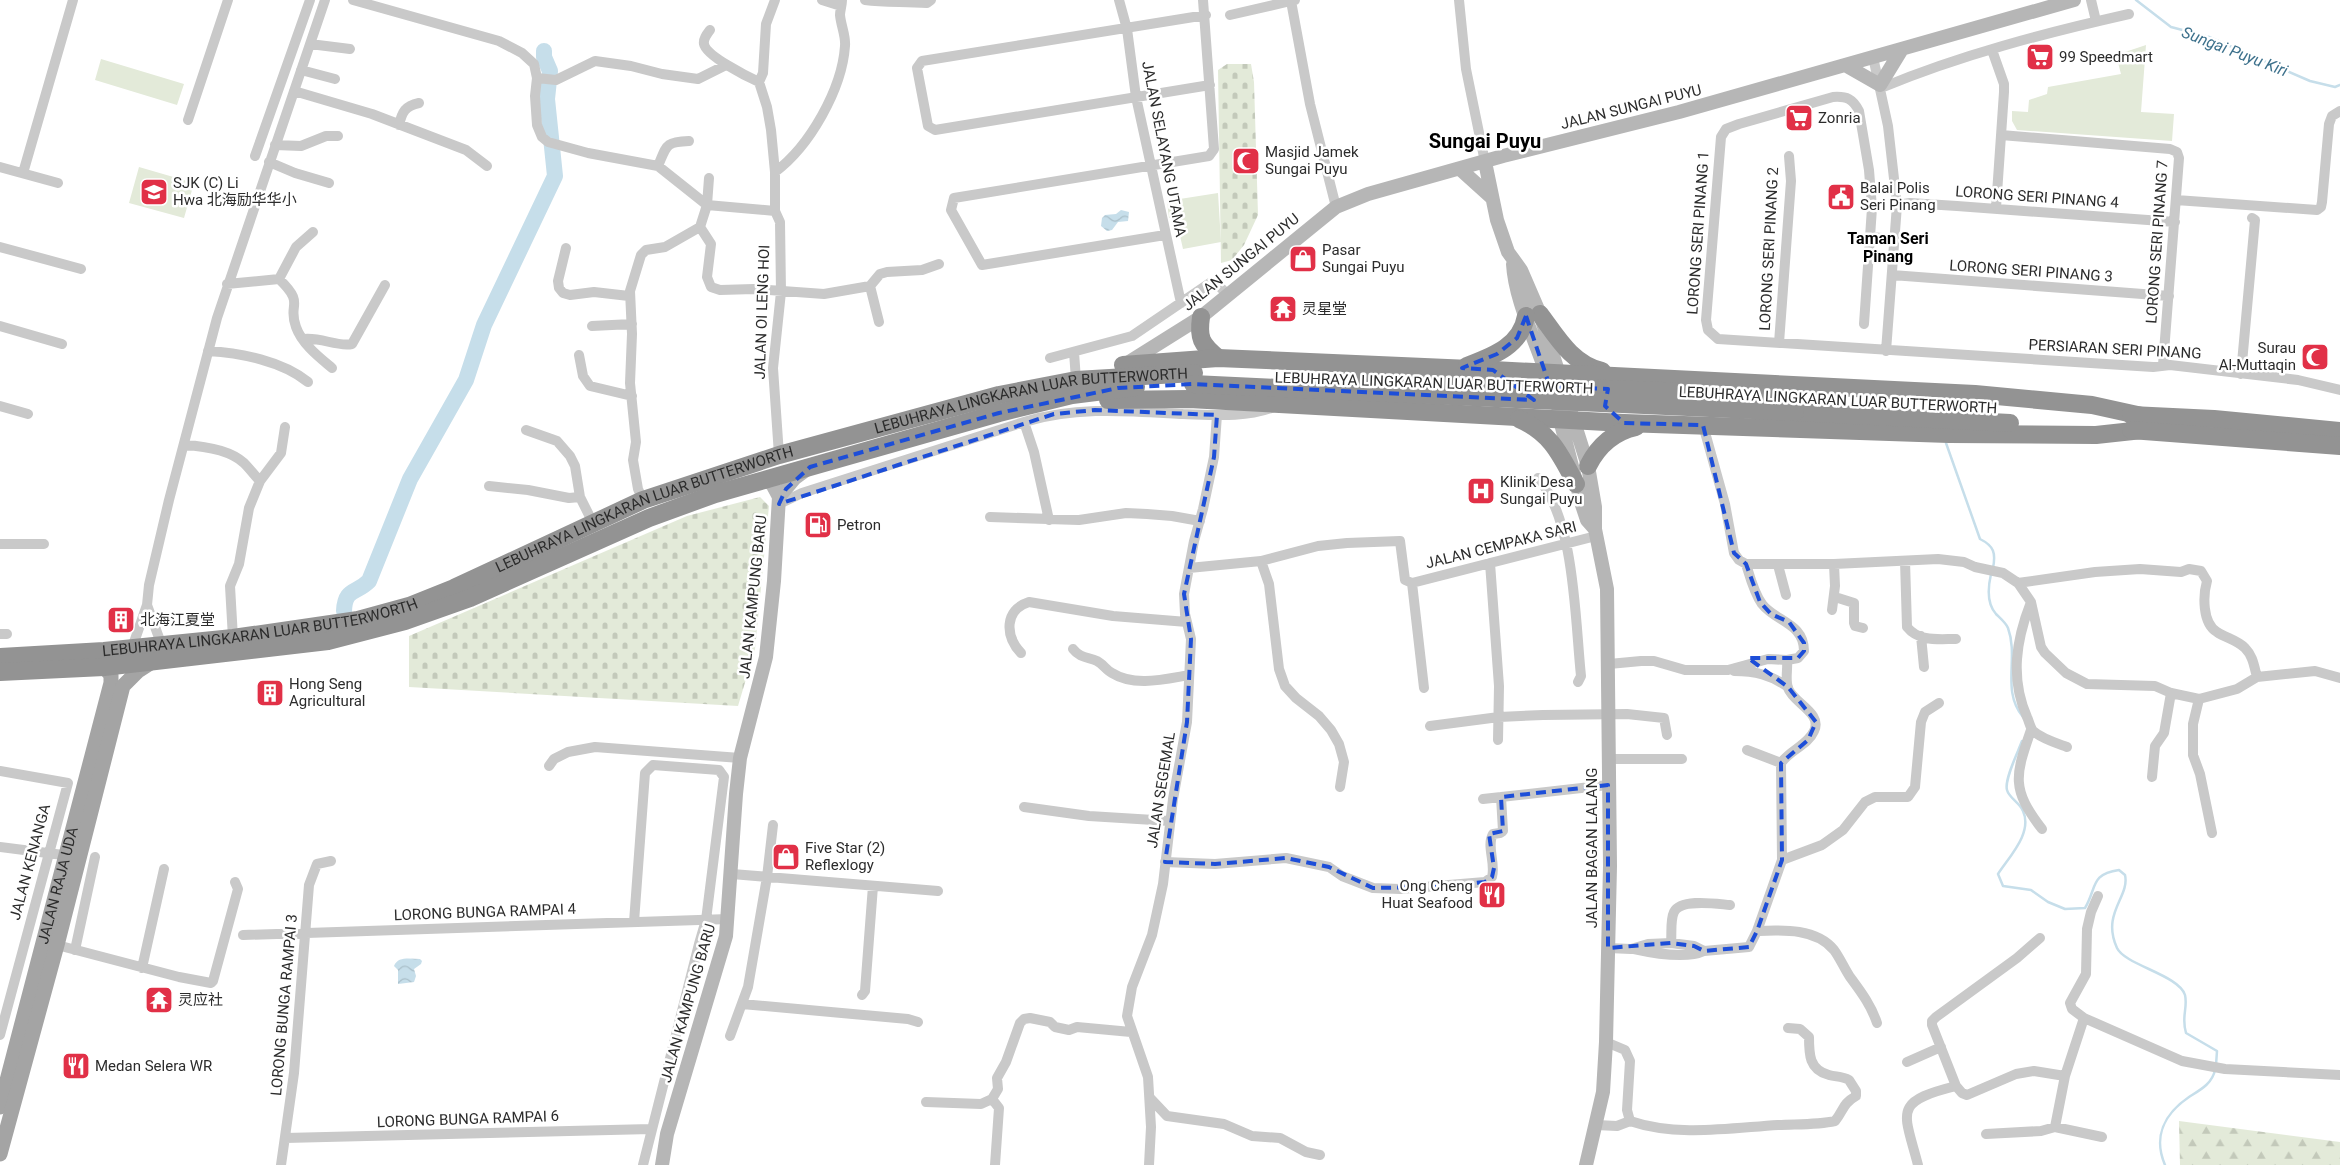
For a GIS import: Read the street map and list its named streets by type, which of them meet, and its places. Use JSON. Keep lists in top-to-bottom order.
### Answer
{
  "streets": {
    "highway": ["LEBUHRAYA LINGKARAN LUAR BUTTERWORTH"],
    "main road": [
      "JALAN SUNGAI PUYU",
      "JALAN KAMPUNG BARU",
      "JALAN BAGAN LALANG",
      "JALAN RAJA UDA"
    ],
    "street": [
      "JALAN SELAYANG UTAMA",
      "LORONG SERI PINANG 4",
      "LORONG SERI PINANG 1",
      "LORONG SERI PINANG 7",
      "LORONG SERI PINANG 2",
      "LORONG SERI PINANG 3",
      "JALAN OI LENG HOI",
      "PERSIARAN SERI PINANG",
      "JALAN CEMPAKA SARI",
      "JALAN SEGEMAL",
      "JALAN KENANGA",
      "LORONG BUNGA RAMPAI 4",
      "LORONG BUNGA RAMPAI 3",
      "LORONG BUNGA RAMPAI 6"
    ]
  },
  "crossings": [
    ["JALAN SUNGAI PUYU", "JALAN BAGAN LALANG"],
    ["LORONG SERI PINANG 4", "LORONG SERI PINANG 7"],
    ["LORONG SERI PINANG 1", "PERSIARAN SERI PINANG"],
    ["LORONG SERI PINANG 7", "LORONG SERI PINANG 3"],
    ["LORONG SERI PINANG 7", "PERSIARAN SERI PINANG"],
    ["LORONG SERI PINANG 2", "PERSIARAN SERI PINANG"],
    ["JALAN OI LENG HOI", "LEBUHRAYA LINGKARAN LUAR BUTTERWORTH"],
    ["LEBUHRAYA LINGKARAN LUAR BUTTERWORTH", "JALAN KAMPUNG BARU"],
    ["LEBUHRAYA LINGKARAN LUAR BUTTERWORTH", "JALAN RAJA UDA"],
    ["JALAN CEMPAKA SARI", "JALAN BAGAN LALANG"],
    ["JALAN KAMPUNG BARU", "LORONG BUNGA RAMPAI 4"],
    ["LORONG BUNGA RAMPAI 4", "LORONG BUNGA RAMPAI 3"],
    ["LORONG BUNGA RAMPAI 3", "LORONG BUNGA RAMPAI 6"]
  ],
  "districts": ["Sungai Puyu", "Taman Seri Pinang"],
  "water": ["Sungai Puyu Kiri"],
  "places": {
    "supermarket": ["99 Speedmart", "Zonria"],
    "mosque": ["Masjid Jamek Sungai Puyu", "Surau Al-Muttaqin"],
    "school or university": ["SJK (C) Li Hwa 北海励华华小"],
    "public building": ["Balai Polis Seri Pinang"],
    "shop": ["Pasar Sungai Puyu", "Five Star (2) Reflexlogy"],
    "temple": ["灵星堂", "灵应社"],
    "hospital": ["Klinik Desa Sungai Puyu"],
    "fuel station": ["Petron"],
    "building": ["北海江夏堂", "Hong Seng Agricultural"],
    "restaurant": ["Ong Cheng Huat Seafood", "Medan Selera WR"]
  }
}
